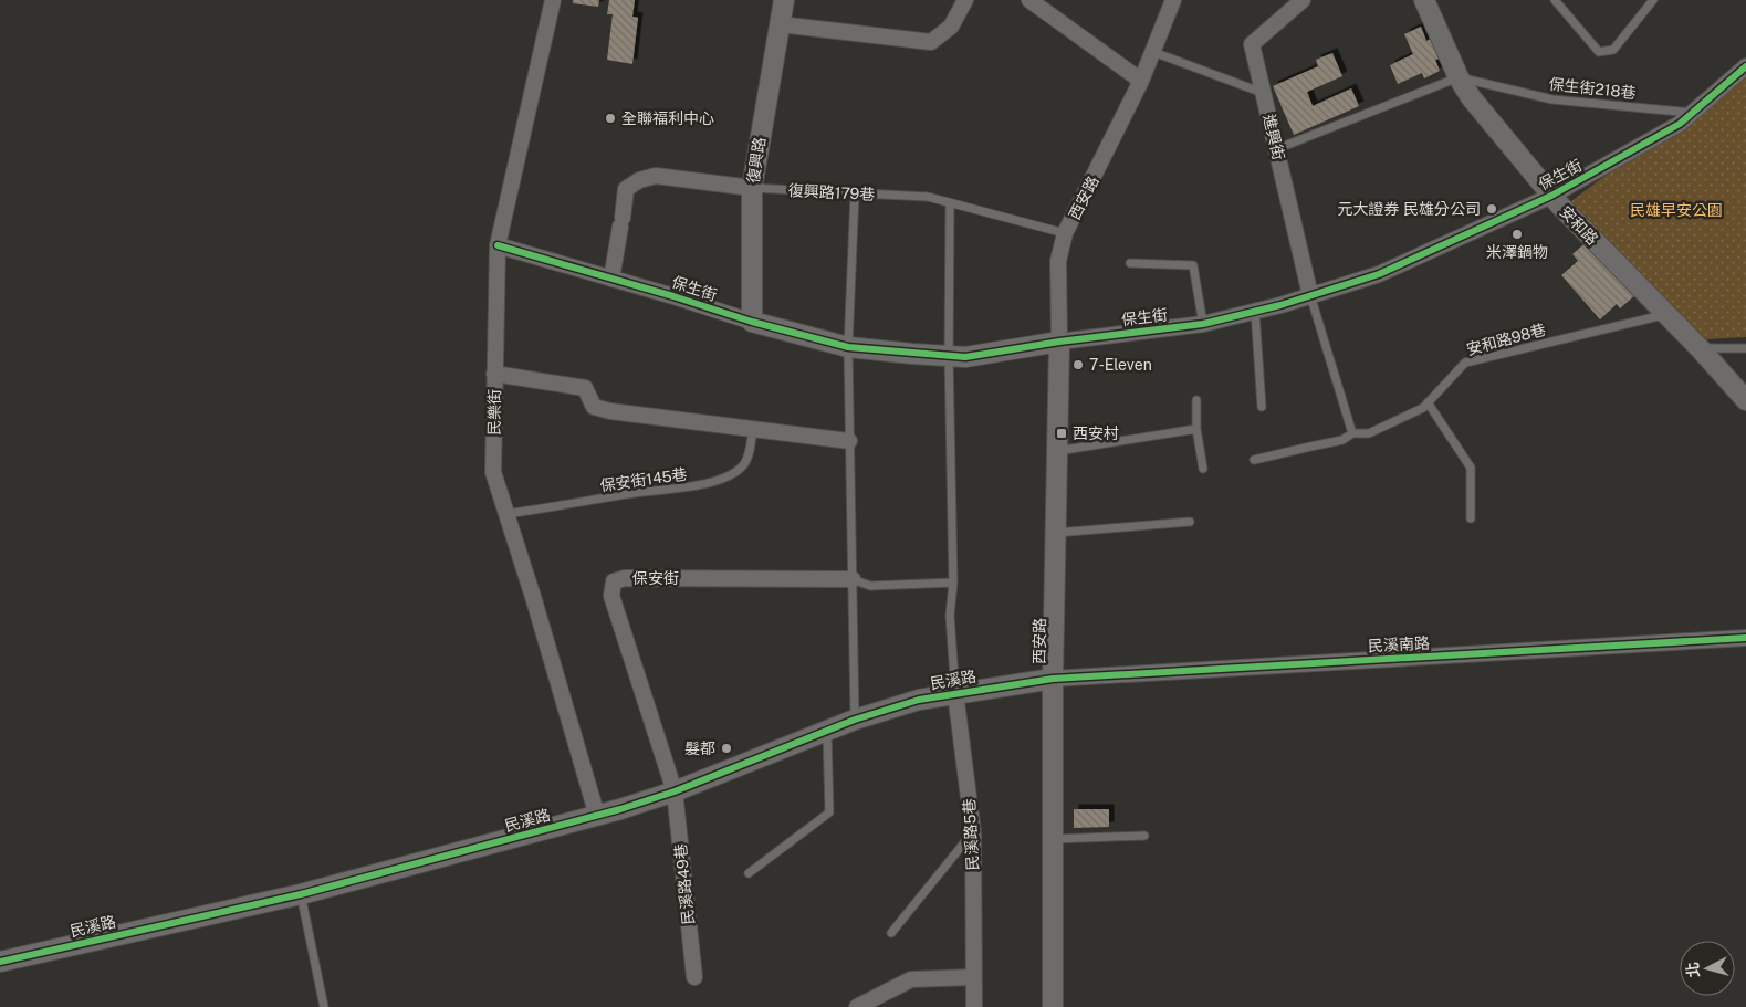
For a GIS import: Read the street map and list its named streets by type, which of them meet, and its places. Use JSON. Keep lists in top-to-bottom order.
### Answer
{
  "streets": {
    "street": [
      "進興街",
      "復興路",
      "保生街",
      "復興路179巷",
      "西安路",
      "安和路",
      "民樂街",
      "保安街",
      "民溪南路",
      "民溪路",
      "民溪路5巷",
      "民溪路49巷"
    ],
    "lane": ["保生街218巷", "安和路98巷", "保安街145巷"]
  },
  "crossings": [
    ["保生街218巷", "保生街"],
    ["保生街218巷", "安和路"],
    ["進興街", "保生街"],
    ["復興路", "保生街"],
    ["復興路", "復興路179巷"],
    ["保生街", "復興路179巷"],
    ["保生街", "西安路"],
    ["保生街", "安和路"],
    ["保生街", "民樂街"],
    ["復興路179巷", "西安路"],
    ["西安路", "民溪南路"],
    ["西安路", "民溪路"],
    ["安和路", "安和路98巷"],
    ["民樂街", "保安街145巷"],
    ["民樂街", "民溪路"],
    ["保安街", "民溪路"],
    ["保安街", "民溪路49巷"],
    ["民溪南路", "民溪路"],
    ["民溪路", "民溪路5巷"],
    ["民溪路", "民溪路49巷"]
  ],
  "parks": ["民雄早安公園"],
  "places": {
    "other": [
      "全聯福利中心",
      "元大證券 民雄分公司",
      "米澤鍋物",
      "7-Eleven",
      "髮都"
    ],
    "transit": ["西安村"]
  },
  "north": "left"
}
